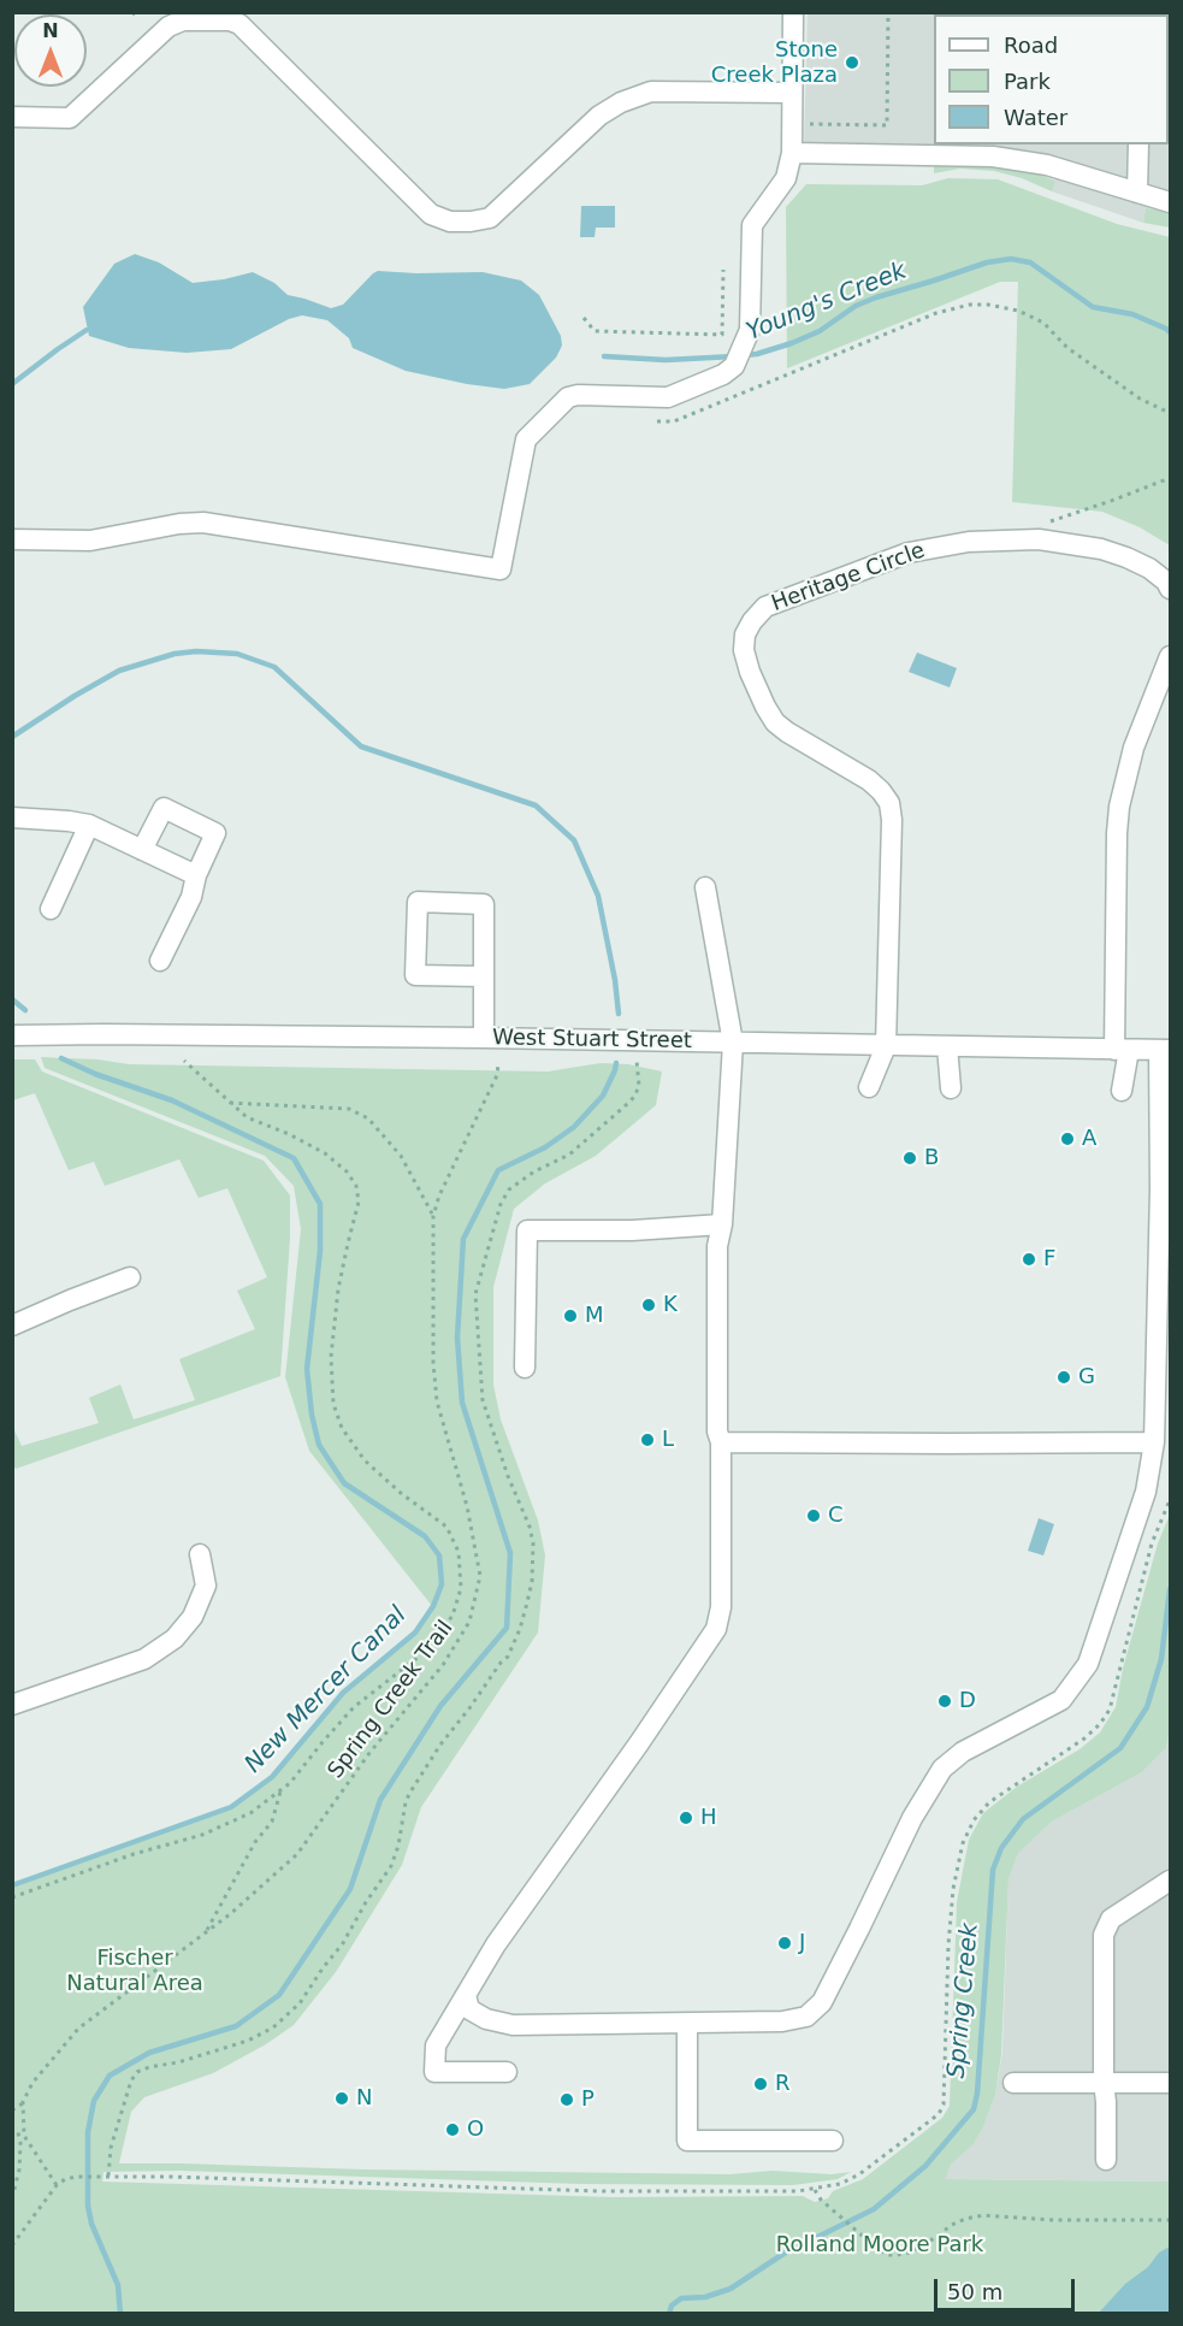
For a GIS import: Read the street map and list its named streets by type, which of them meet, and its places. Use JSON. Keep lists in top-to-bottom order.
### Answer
{
  "streets": {
    "street": ["Heritage Circle", "West Stuart Street"],
    "path": ["Spring Creek Trail"]
  },
  "crossings": [
    ["Heritage Circle", "West Stuart Street"]
  ],
  "water": ["Young's Creek", "New Mercer Canal", "Spring Creek"],
  "parks": ["Fischer Natural Area", "Rolland Moore Park"],
  "places": [
    "Stone Creek Plaza",
    "A",
    "B",
    "F",
    "K",
    "M",
    "G",
    "L",
    "C",
    "D",
    "H",
    "J",
    "R",
    "N",
    "P",
    "O"
  ],
  "legend": ["Road", "Park", "Water"],
  "scale_bar": "50 m",
  "north": "top"
}
